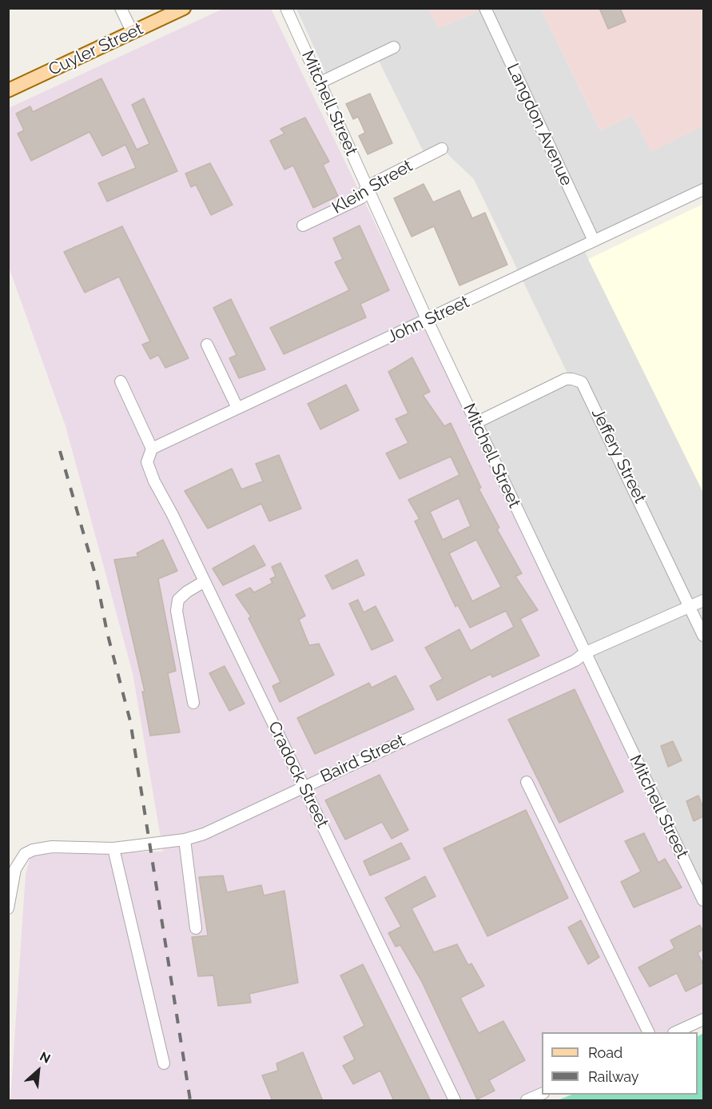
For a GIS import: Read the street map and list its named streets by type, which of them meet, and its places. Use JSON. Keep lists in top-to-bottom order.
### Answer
{
  "streets": {
    "main road": ["Cuyler Street"],
    "street": [
      "Mitchell Street",
      "Langdon Avenue",
      "Klein Street",
      "John Street",
      "Jeffery Street",
      "Baird Street",
      "Cradock Street"
    ]
  },
  "crossings": [
    ["Mitchell Street", "Klein Street"],
    ["Mitchell Street", "John Street"],
    ["Mitchell Street", "Jeffery Street"],
    ["Mitchell Street", "Baird Street"],
    ["Langdon Avenue", "John Street"],
    ["John Street", "Cradock Street"],
    ["Jeffery Street", "Baird Street"],
    ["Baird Street", "Cradock Street"]
  ],
  "legend": ["Road", "Railway"],
  "north": "top right"
}
